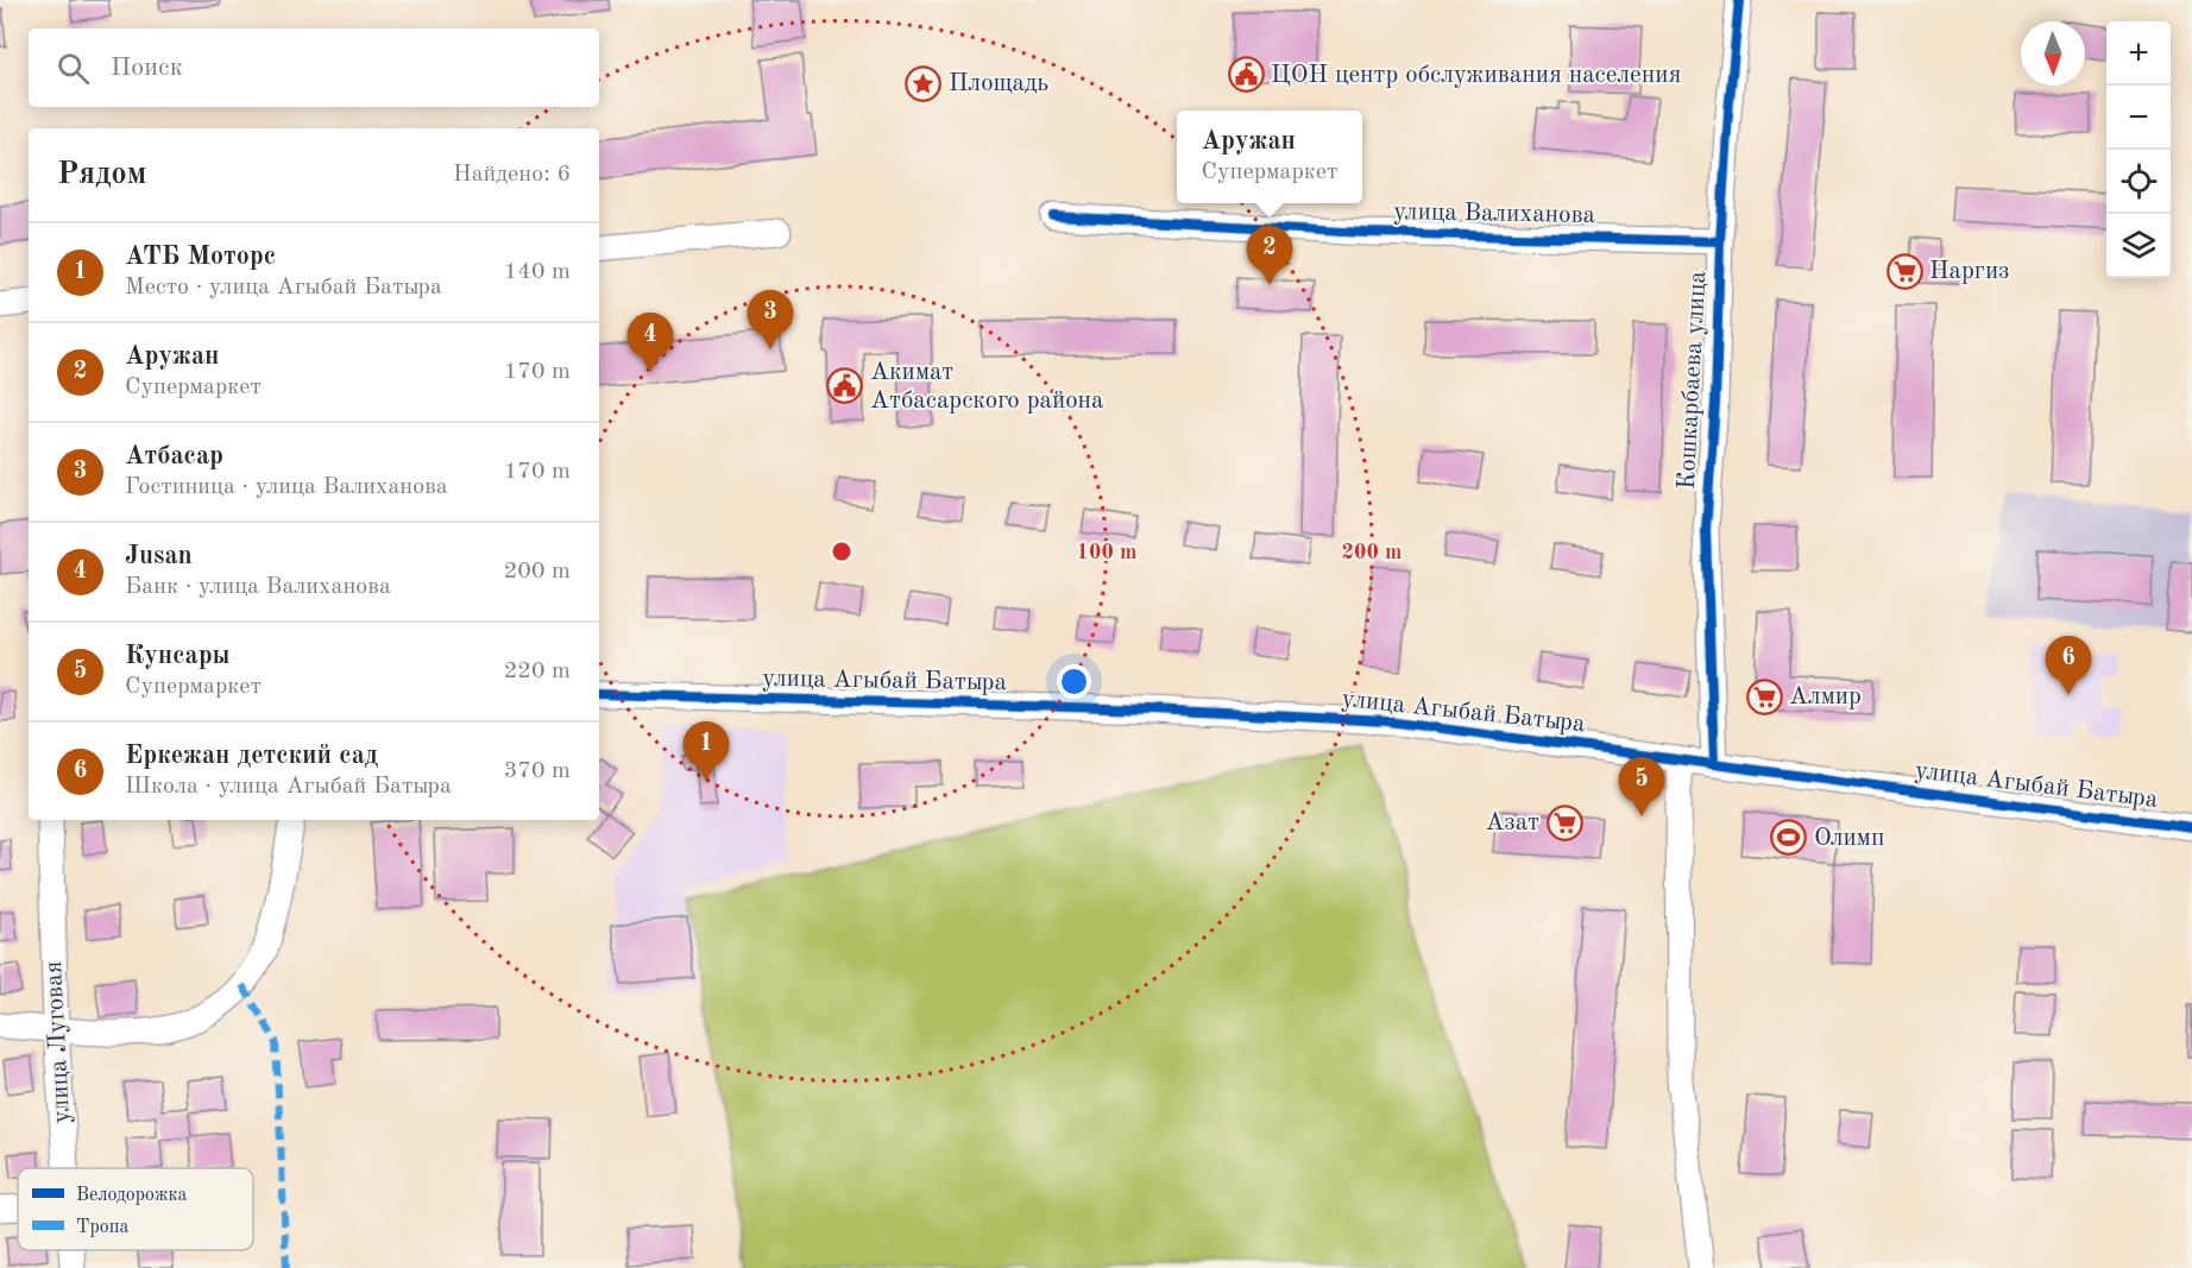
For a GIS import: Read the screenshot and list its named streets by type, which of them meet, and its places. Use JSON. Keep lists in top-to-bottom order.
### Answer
{
  "streets": {
    "street": [
      "улица Валиханова",
      "Кошкарбаева улица",
      "улица Агыбай Батыра",
      "улица Луговая"
    ]
  },
  "crossings": [
    ["улица Валиханова", "Кошкарбаева улица"],
    ["Кошкарбаева улица", "улица Агыбай Батыра"]
  ],
  "places": {
    "public building": ["ЦОН центр обслуживания населения", "Акимат Атбасарского района"],
    "place": ["Площадь"],
    "supermarket": ["Наргиз", "Алмир", "Азат"],
    "sports": ["Олимп"]
  },
  "legend": ["Велодорожка", "Тропа"],
  "north": "bottom",
  "page": {
    "map_buttons": ["+", "−"],
    "search": "Поиск",
    "popup": ["Аружан", "Супермаркет"],
    "heading": ["Рядом", "Найдено: 6"],
    "list": [
      {
        "mark": "1",
        "name": "АТБ Моторс",
        "note": "Место · улица Агыбай Батыра",
        "value": "140 m"
      },
      {
        "mark": "2",
        "name": "Аружан",
        "note": "Супермаркет",
        "value": "170 m"
      },
      {
        "mark": "3",
        "name": "Атбасар",
        "note": "Гостиница · улица Валиханова",
        "value": "170 m"
      },
      {
        "mark": "4",
        "name": "Jusan",
        "note": "Банк · улица Валиханова",
        "value": "200 m"
      },
      {
        "mark": "5",
        "name": "Кунсары",
        "note": "Супермаркет",
        "value": "220 m"
      },
      {
        "mark": "6",
        "name": "Еркежан детский сад",
        "note": "Школа · улица Агыбай Батыра",
        "value": "370 m"
      }
    ],
    "pins": [
      "2",
      "3",
      "4",
      "6",
      "1",
      "5"
    ]
  },
  "rings": ["100 m", "200 m"]
}
